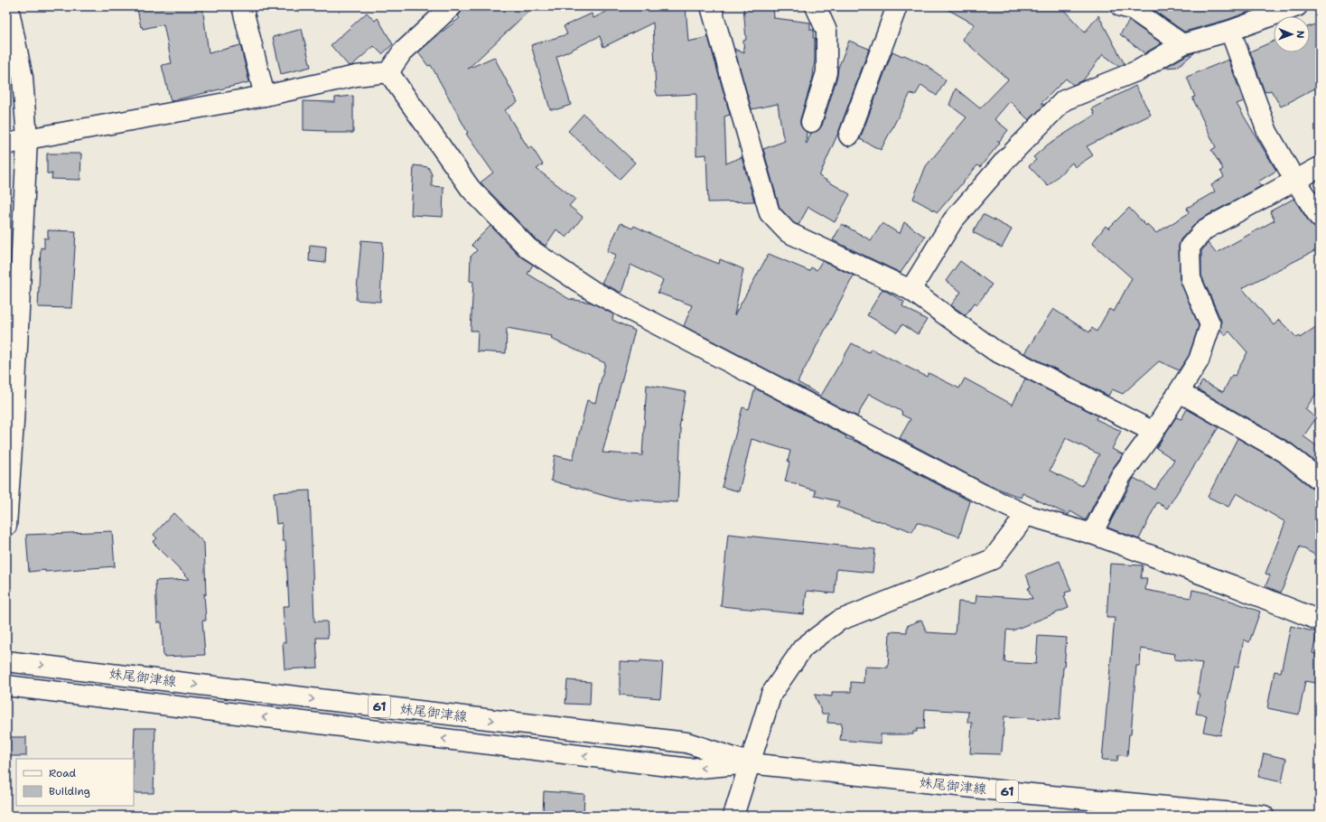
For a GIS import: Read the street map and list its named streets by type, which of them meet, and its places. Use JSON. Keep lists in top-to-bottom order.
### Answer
{
  "streets": {
    "street": ["妹尾御津線", "61"]
  },
  "legend": ["Road", "Building"],
  "north": "right"
}
